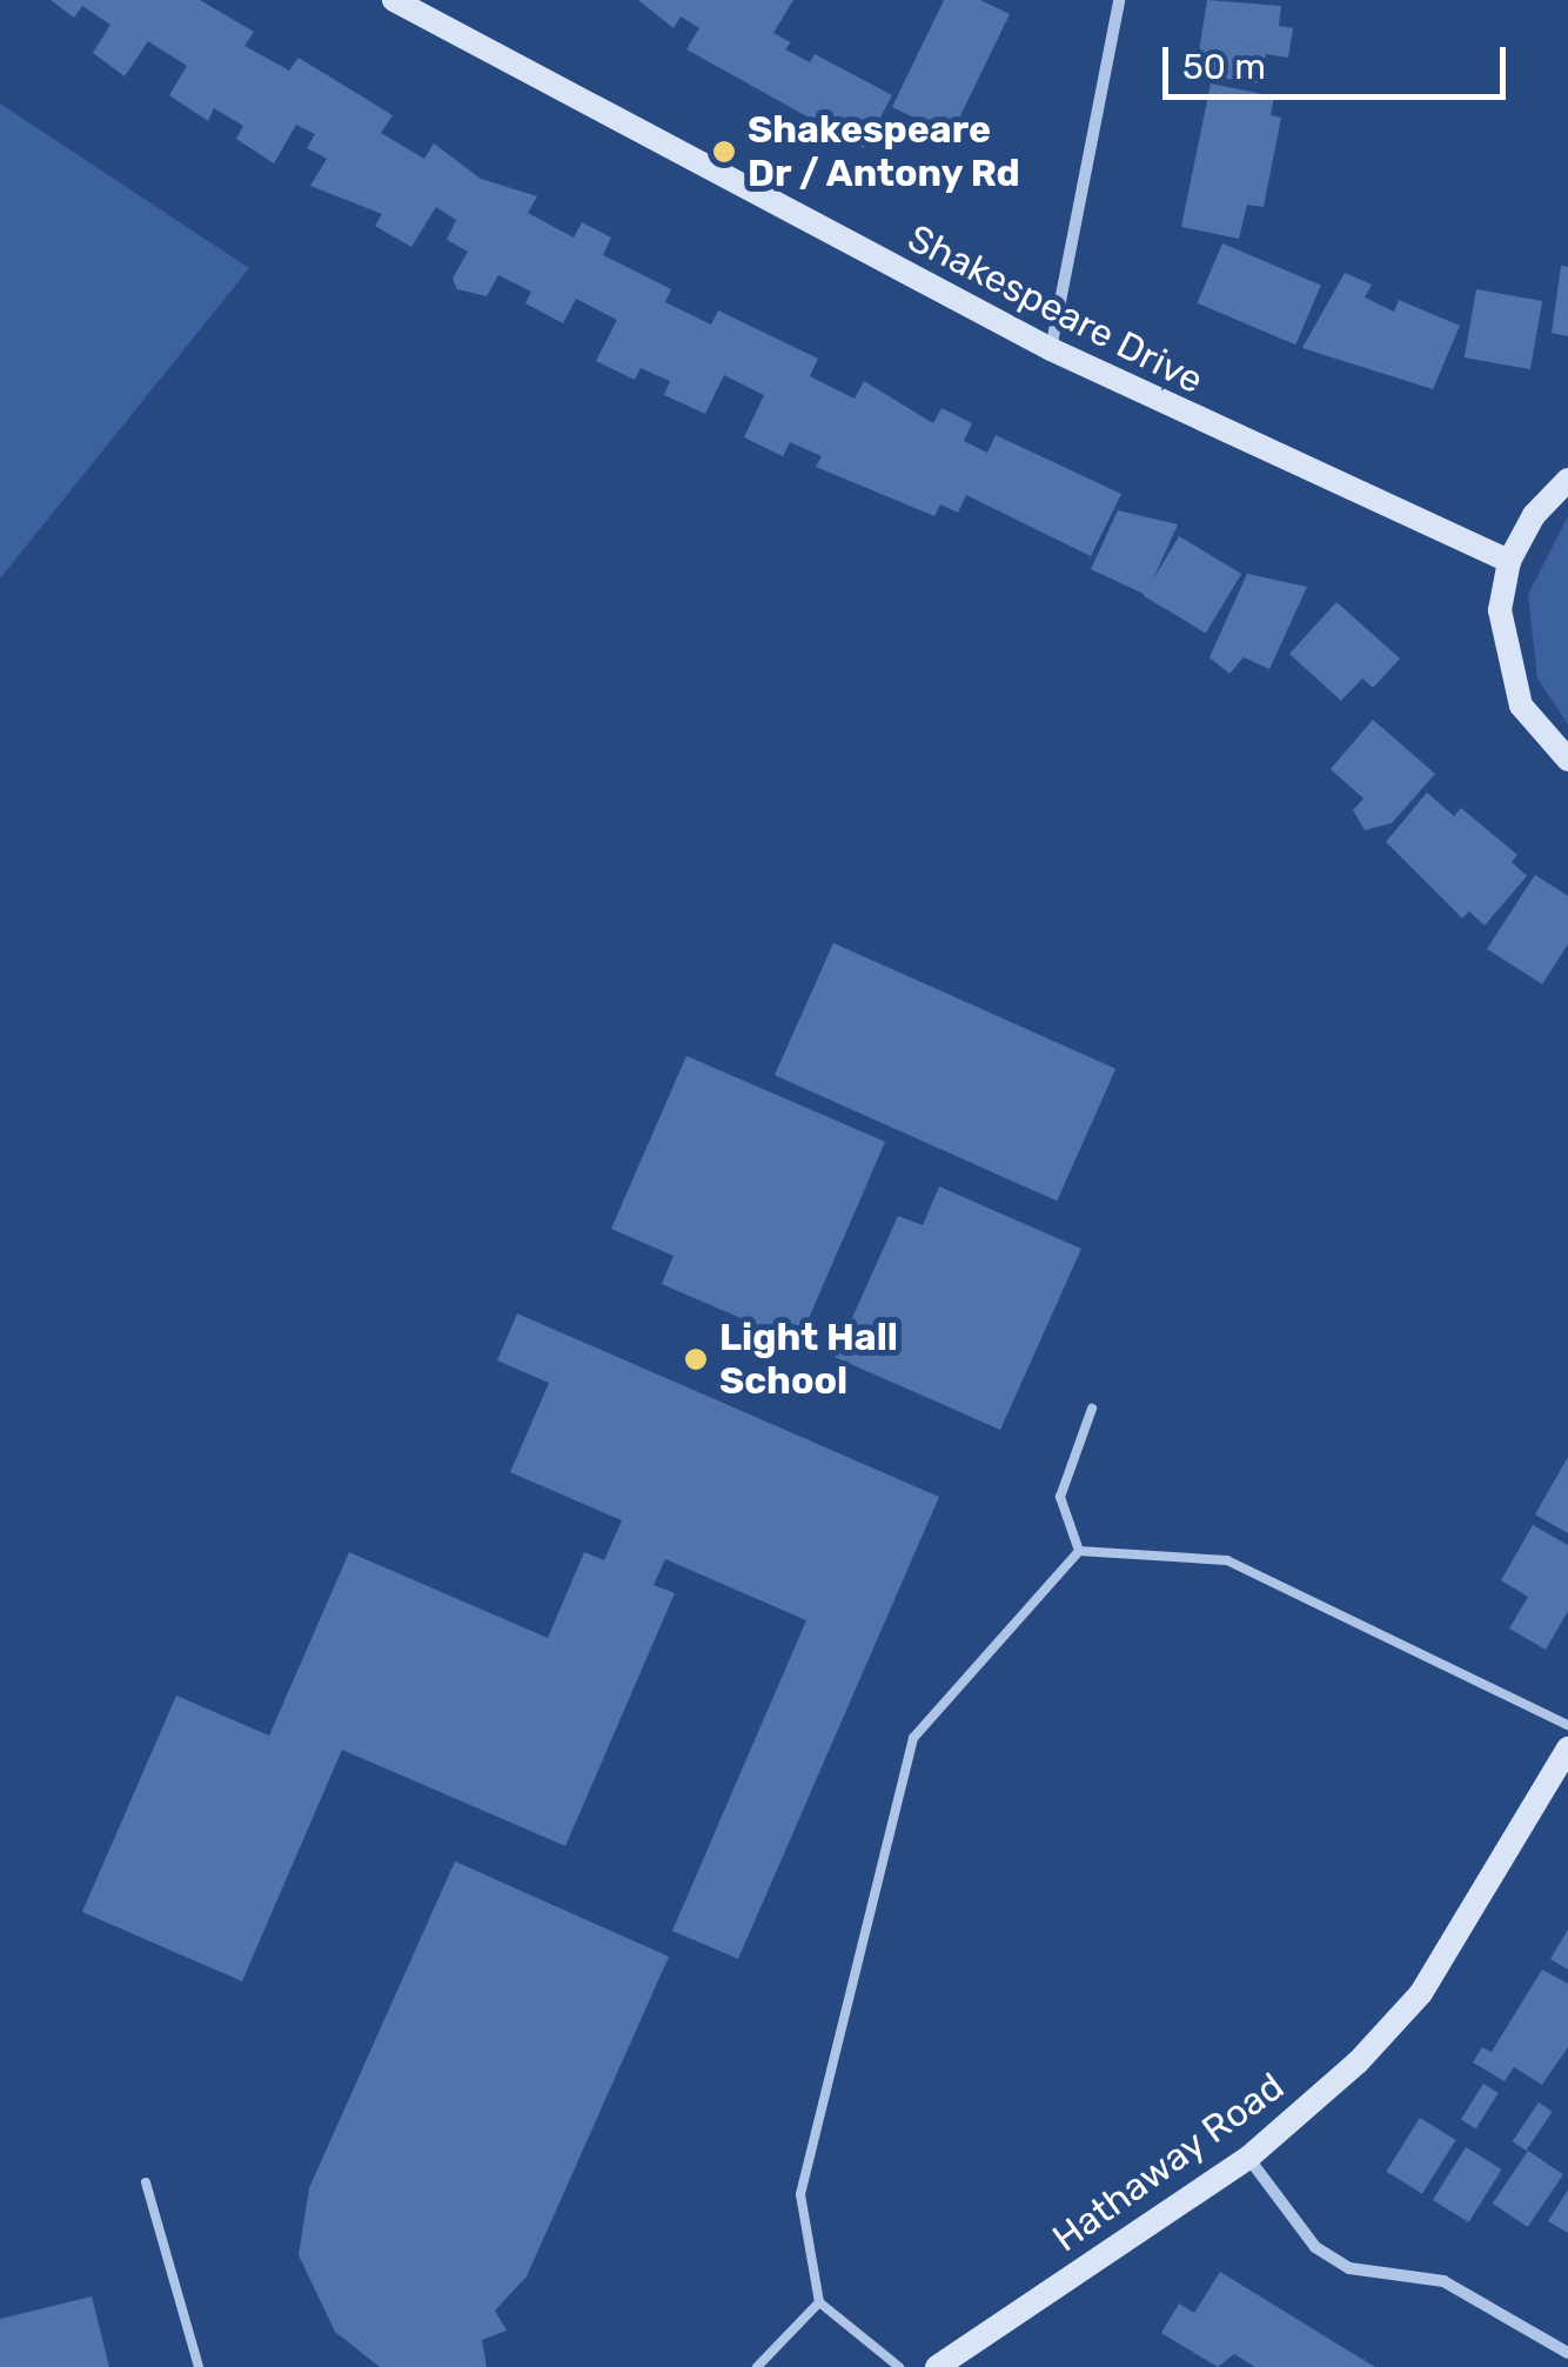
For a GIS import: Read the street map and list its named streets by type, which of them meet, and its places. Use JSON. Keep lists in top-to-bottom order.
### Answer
{
  "streets": {
    "street": ["Shakespeare Drive", "Hathaway Road"]
  },
  "places": ["Shakespeare Dr / Antony Rd", "Light Hall School"],
  "scale_bar": "50 m"
}
